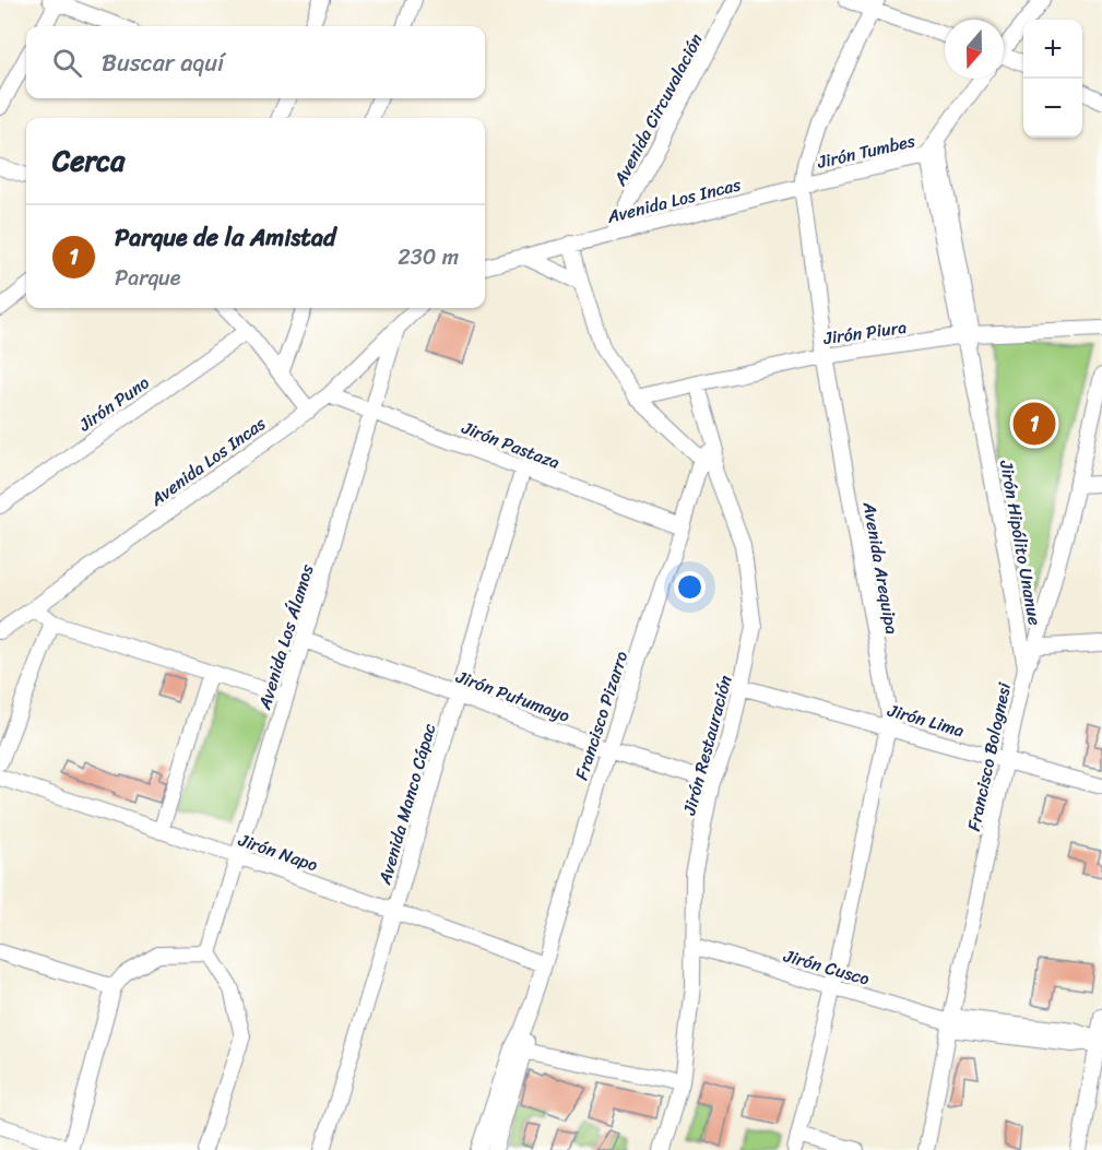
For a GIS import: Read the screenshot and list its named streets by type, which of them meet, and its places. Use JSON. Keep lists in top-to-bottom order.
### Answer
{
  "streets": {
    "street": [
      "Avenida Circuvalación",
      "Jirón Tumbes",
      "Avenida Los Incas",
      "Jirón Piura",
      "Jirón Puno",
      "Jirón Pastaza",
      "Jirón Hipólito Unanue",
      "Avenida Arequipa",
      "Avenida Los Álamos",
      "Jirón Putumayo",
      "Francisco Pizarro",
      "Jirón Lima",
      "Jirón Restauración",
      "Francisco Bolognesi",
      "Avenida Manco Cápac",
      "Jirón Napo",
      "Jirón Cusco"
    ]
  },
  "crossings": [
    ["Avenida Circuvalación", "Avenida Los Incas"],
    ["Jirón Tumbes", "Avenida Los Incas"],
    ["Jirón Tumbes", "Jirón Hipólito Unanue"],
    ["Jirón Tumbes", "Avenida Arequipa"],
    ["Avenida Los Incas", "Jirón Pastaza"],
    ["Avenida Los Incas", "Avenida Arequipa"],
    ["Avenida Los Incas", "Avenida Los Álamos"],
    ["Avenida Los Incas", "Jirón Restauración"],
    ["Jirón Piura", "Jirón Hipólito Unanue"],
    ["Jirón Piura", "Avenida Arequipa"],
    ["Jirón Piura", "Jirón Restauración"],
    ["Jirón Pastaza", "Avenida Los Álamos"],
    ["Jirón Pastaza", "Francisco Pizarro"],
    ["Jirón Pastaza", "Avenida Manco Cápac"],
    ["Jirón Hipólito Unanue", "Francisco Bolognesi"],
    ["Avenida Arequipa", "Jirón Lima"],
    ["Avenida Arequipa", "Jirón Cusco"],
    ["Avenida Los Álamos", "Jirón Putumayo"],
    ["Avenida Los Álamos", "Jirón Napo"],
    ["Jirón Putumayo", "Francisco Pizarro"],
    ["Jirón Putumayo", "Jirón Restauración"],
    ["Jirón Putumayo", "Avenida Manco Cápac"],
    ["Francisco Pizarro", "Jirón Restauración"],
    ["Francisco Pizarro", "Jirón Napo"],
    ["Jirón Lima", "Jirón Restauración"],
    ["Jirón Lima", "Francisco Bolognesi"],
    ["Jirón Restauración", "Jirón Cusco"],
    ["Francisco Bolognesi", "Jirón Cusco"],
    ["Avenida Manco Cápac", "Jirón Napo"]
  ],
  "north": "bottom",
  "page": {
    "map_buttons": ["+", "−"],
    "search": "Buscar aquí",
    "heading": "Cerca",
    "list": [
      {
        "mark": "1",
        "name": "Parque de la Amistad",
        "note": "Parque",
        "value": "230 m"
      }
    ],
    "pins": "1"
  }
}
